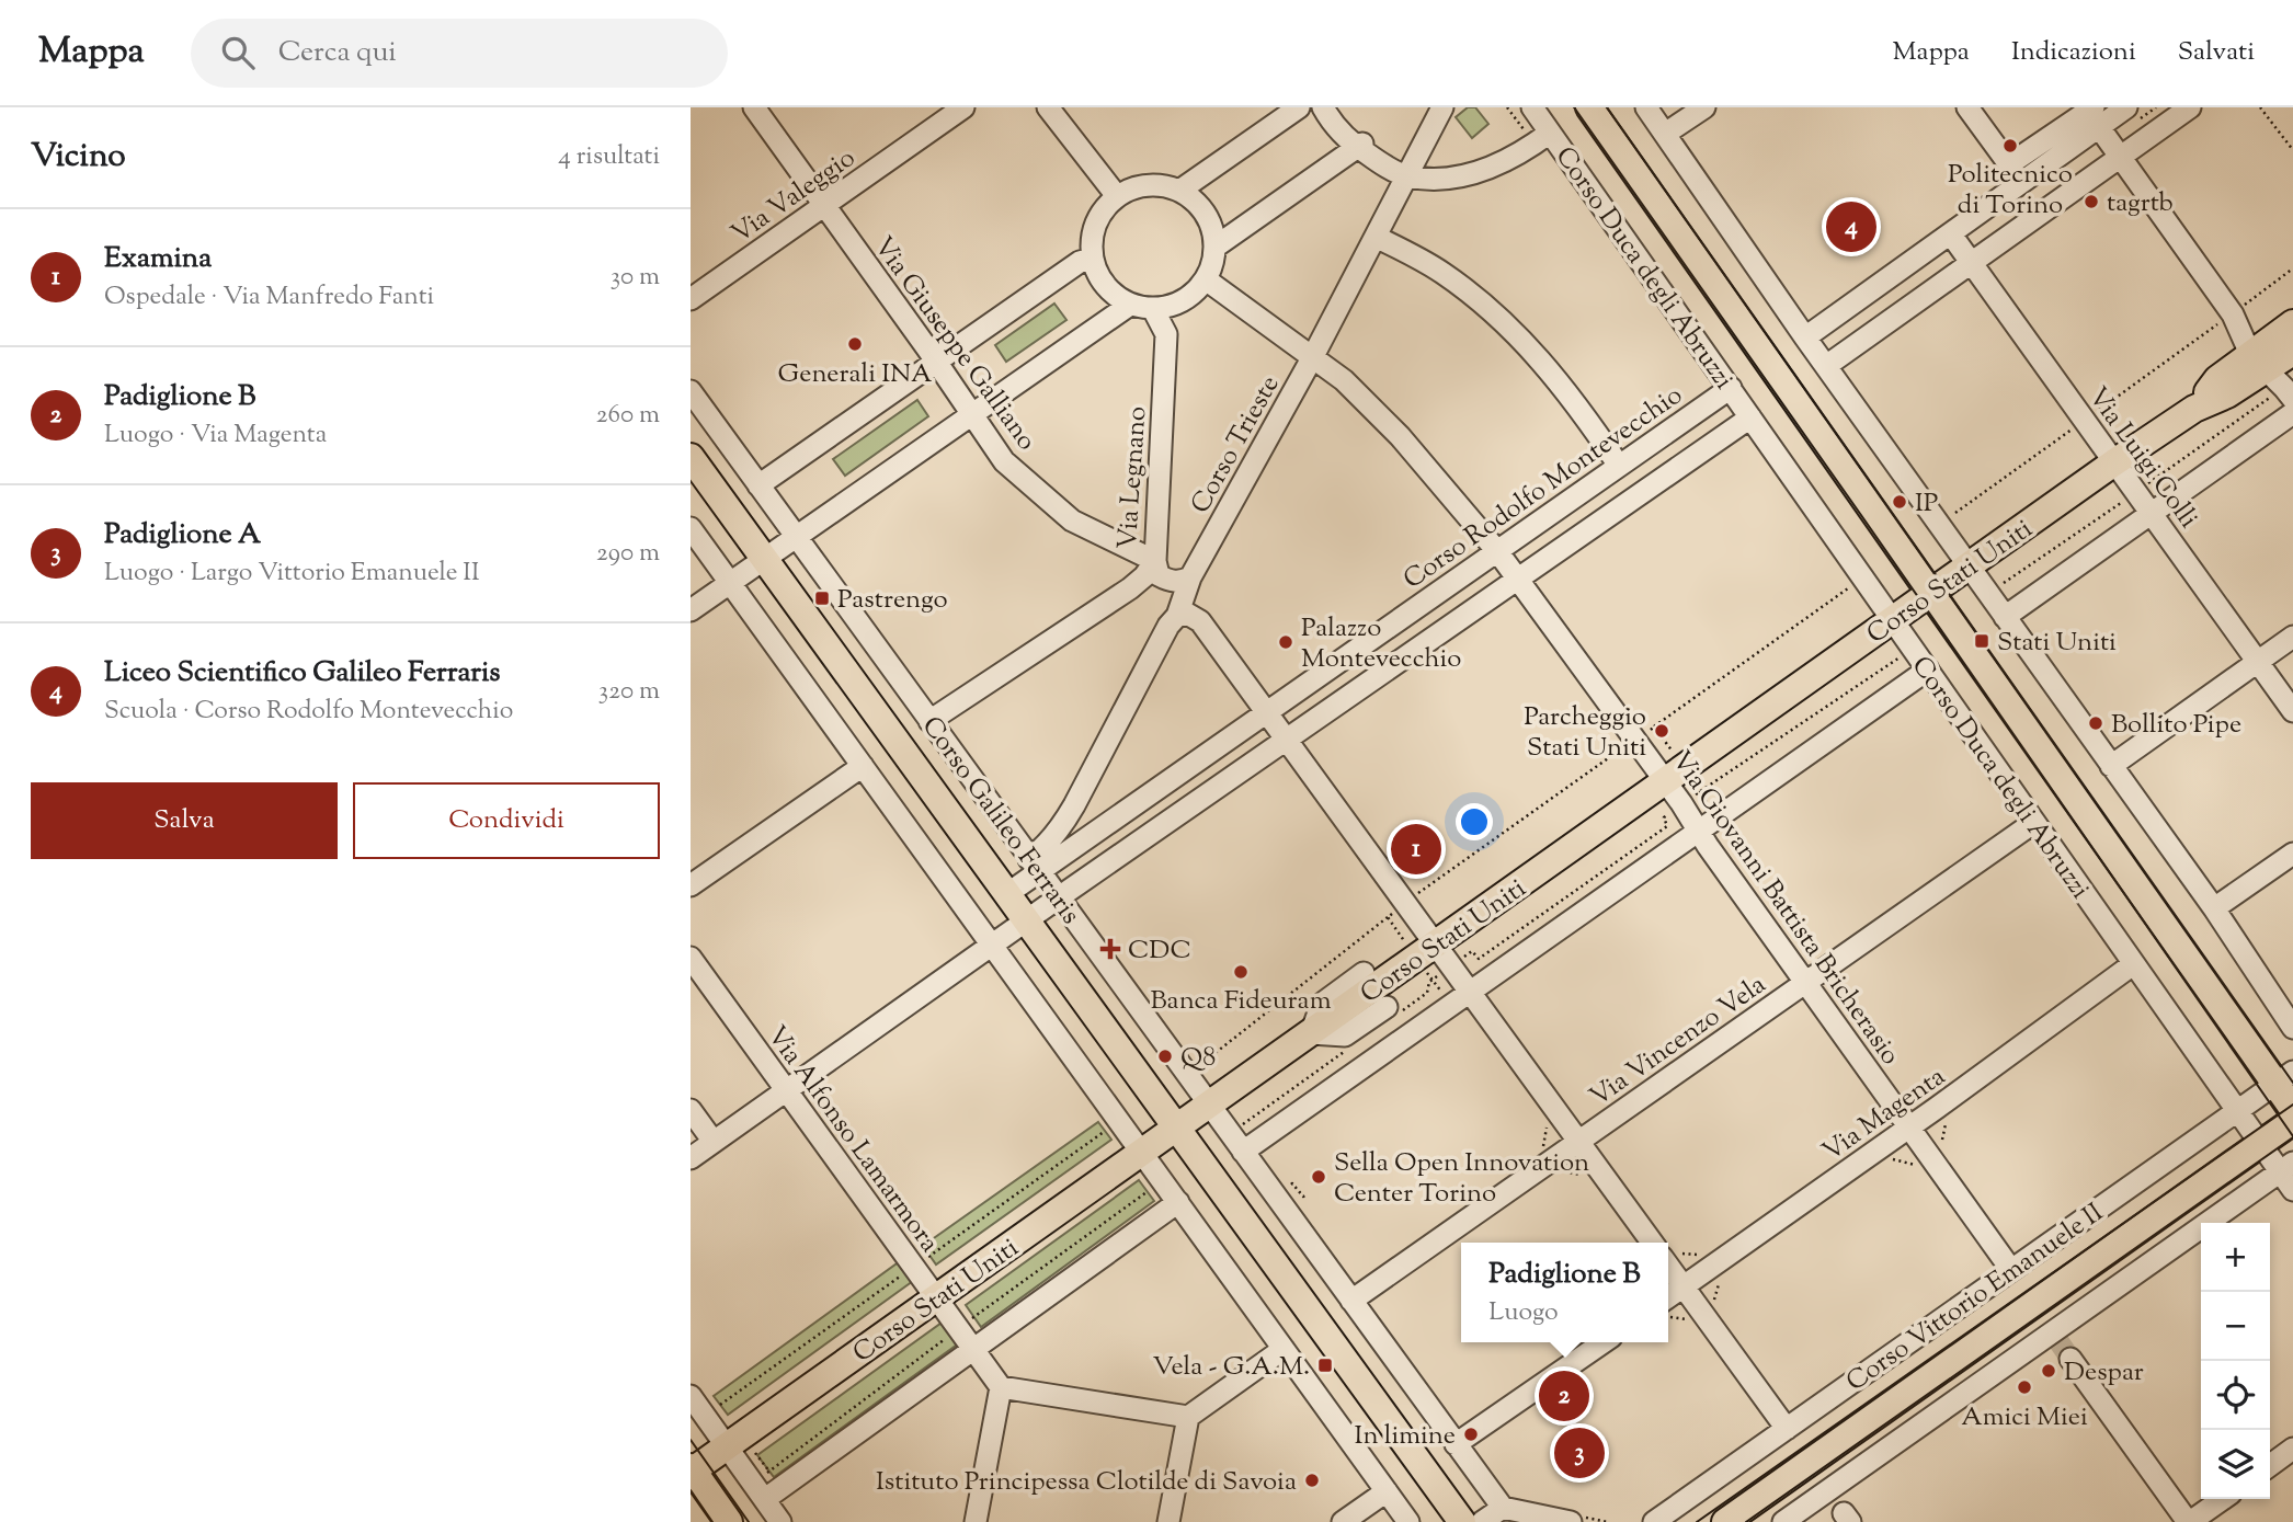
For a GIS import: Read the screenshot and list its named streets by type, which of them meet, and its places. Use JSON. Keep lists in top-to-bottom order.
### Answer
{
  "streets": {
    "main road": [
      "Corso Duca degli Abruzzi",
      "Corso Stati Uniti",
      "Corso Galileo Ferraris",
      "Corso Vittorio Emanuele II"
    ],
    "street": [
      "Via Valeggio",
      "Via Giuseppe Galliano",
      "Corso Trieste",
      "Via Luigi Colli",
      "Via Legnano",
      "Corso Rodolfo Montevecchio",
      "Via Giovanni Battista Bricherasio",
      "Via Vincenzo Vela",
      "Via Magenta",
      "Via Alfonso Lamarmora"
    ]
  },
  "crossings": [
    ["Via Valeggio", "Via Giuseppe Galliano"],
    ["Corso Duca degli Abruzzi", "Corso Rodolfo Montevecchio"],
    ["Corso Duca degli Abruzzi", "Corso Stati Uniti"],
    ["Corso Duca degli Abruzzi", "Via Vincenzo Vela"],
    ["Corso Duca degli Abruzzi", "Via Magenta"],
    ["Corso Duca degli Abruzzi", "Corso Vittorio Emanuele II"],
    ["Via Giuseppe Galliano", "Corso Trieste"],
    ["Via Giuseppe Galliano", "Via Legnano"],
    ["Corso Trieste", "Corso Rodolfo Montevecchio"],
    ["Corso Trieste", "Corso Galileo Ferraris"],
    ["Corso Trieste", "Via Giovanni Battista Bricherasio"],
    ["Via Luigi Colli", "Corso Stati Uniti"],
    ["Via Legnano", "Corso Galileo Ferraris"],
    ["Via Legnano", "Via Giovanni Battista Bricherasio"],
    ["Corso Rodolfo Montevecchio", "Corso Galileo Ferraris"],
    ["Corso Rodolfo Montevecchio", "Via Giovanni Battista Bricherasio"],
    ["Corso Stati Uniti", "Corso Galileo Ferraris"],
    ["Corso Stati Uniti", "Via Giovanni Battista Bricherasio"],
    ["Corso Stati Uniti", "Via Alfonso Lamarmora"],
    ["Corso Galileo Ferraris", "Via Vincenzo Vela"],
    ["Via Giovanni Battista Bricherasio", "Via Vincenzo Vela"],
    ["Via Giovanni Battista Bricherasio", "Via Magenta"],
    ["Via Giovanni Battista Bricherasio", "Corso Vittorio Emanuele II"]
  ],
  "places": {
    "other": [
      "Politecnico di Torino",
      "tagrtb",
      "Generali INA",
      "IP",
      "Palazzo Montevecchio",
      "Bollito Pipe",
      "Parcheggio Stati Uniti",
      "Banca Fideuram",
      "Q8",
      "Sella Open Innovation Center Torino",
      "Despar",
      "Amici Miei",
      "In limine",
      "Istituto Principessa Clotilde di Savoia"
    ],
    "transit": ["Pastrengo", "Stati Uniti", "Vela - G.A.M."],
    "health": ["CDC"]
  },
  "page": {
    "header": "Mappa",
    "search": "Cerca qui",
    "nav": ["Mappa", "Indicazioni", "Salvati"],
    "heading": ["Vicino", "4 risultati"],
    "pins": [
      "4",
      "1",
      "2",
      "3"
    ],
    "list": [
      {
        "mark": "1",
        "name": "Examina",
        "note": "Ospedale · Via Manfredo Fanti",
        "value": "30 m"
      },
      {
        "mark": "2",
        "name": "Padiglione B",
        "note": "Luogo · Via Magenta",
        "value": "260 m"
      },
      {
        "mark": "3",
        "name": "Padiglione A",
        "note": "Luogo · Largo Vittorio Emanuele II",
        "value": "290 m"
      },
      {
        "mark": "4",
        "name": "Liceo Scientifico Galileo Ferraris",
        "note": "Scuola · Corso Rodolfo Montevecchio",
        "value": "320 m"
      }
    ],
    "buttons": ["Salva", "Condividi"],
    "map_buttons": ["+", "−"],
    "popup": ["Padiglione B", "Luogo"]
  }
}
